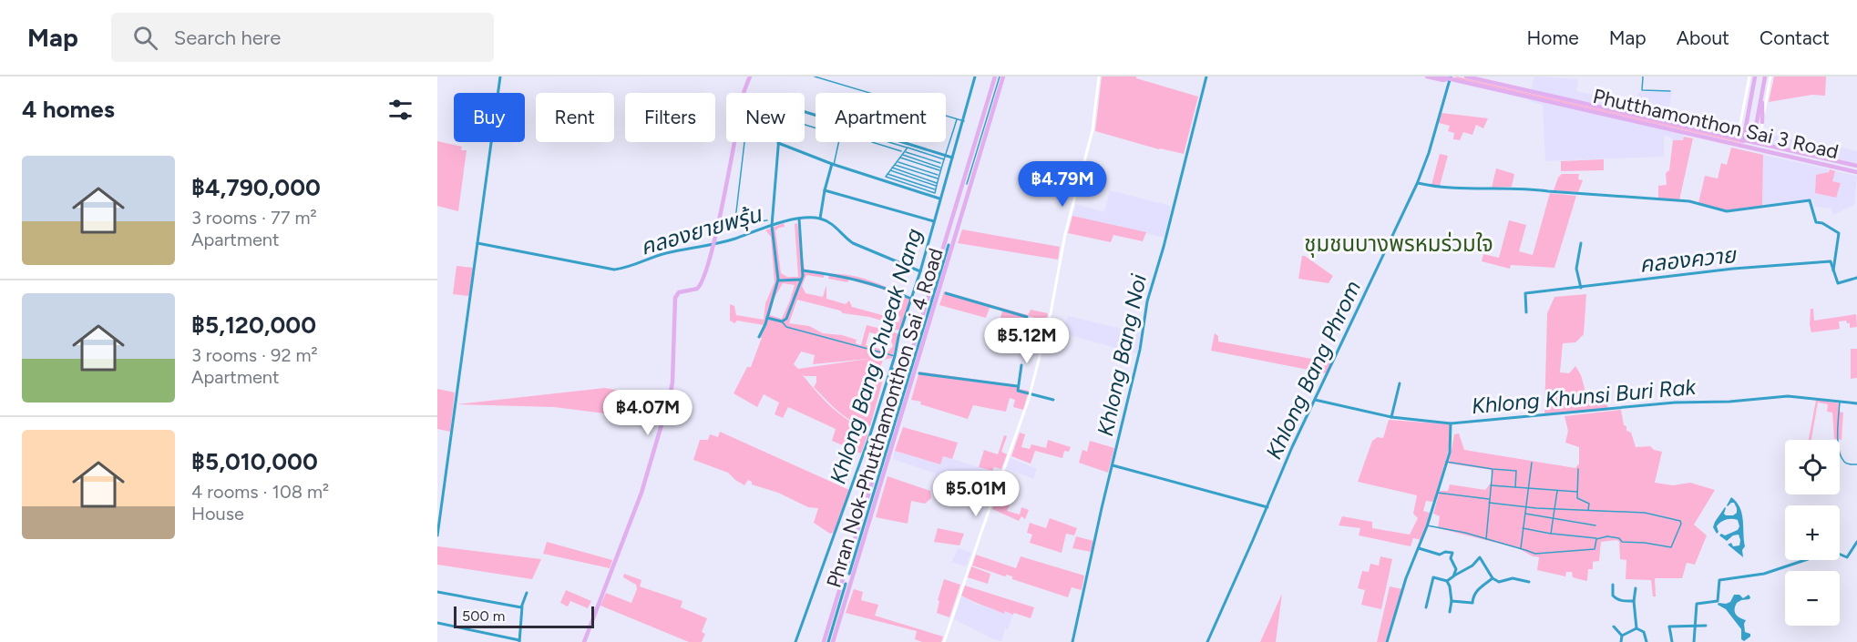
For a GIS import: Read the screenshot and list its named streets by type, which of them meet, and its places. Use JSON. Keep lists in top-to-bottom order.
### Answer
{
  "streets": {
    "main road": ["Phutthamonthon Sai 3 Road", "Phran Nok-Phutthamonthon Sai 4 Road"]
  },
  "districts": ["ชุมชนบางพรหมร่วมใจ"],
  "water": [
    "คลองยายพรุ้น",
    "คลองควาย",
    "Khlong Bang Noi",
    "Khlong Bang Chueak Nang",
    "Khlong Bang Phrom",
    "Khlong Khunsi Buri Rak"
  ],
  "scale_bar": "500 m",
  "page": {
    "header": "Map",
    "search": "Search here",
    "nav": [
      "Home",
      "Map",
      "About",
      "Contact"
    ],
    "heading": "4 homes",
    "chip": [
      "Buy",
      "Rent",
      "Filters",
      "New",
      "Apartment"
    ],
    "list": [
      {
        "name": "฿4,790,000",
        "note": "3 rooms · 77 m² · Apartment"
      },
      {
        "name": "฿5,120,000",
        "note": "3 rooms · 92 m² · Apartment"
      },
      {
        "name": "฿5,010,000",
        "note": "4 rooms · 108 m² · House"
      }
    ],
    "price": [
      "฿4.79M",
      "฿5.12M",
      "฿4.07M",
      "฿5.01M"
    ],
    "map_buttons": ["+", "−"],
    "scale": "500 m"
  }
}
